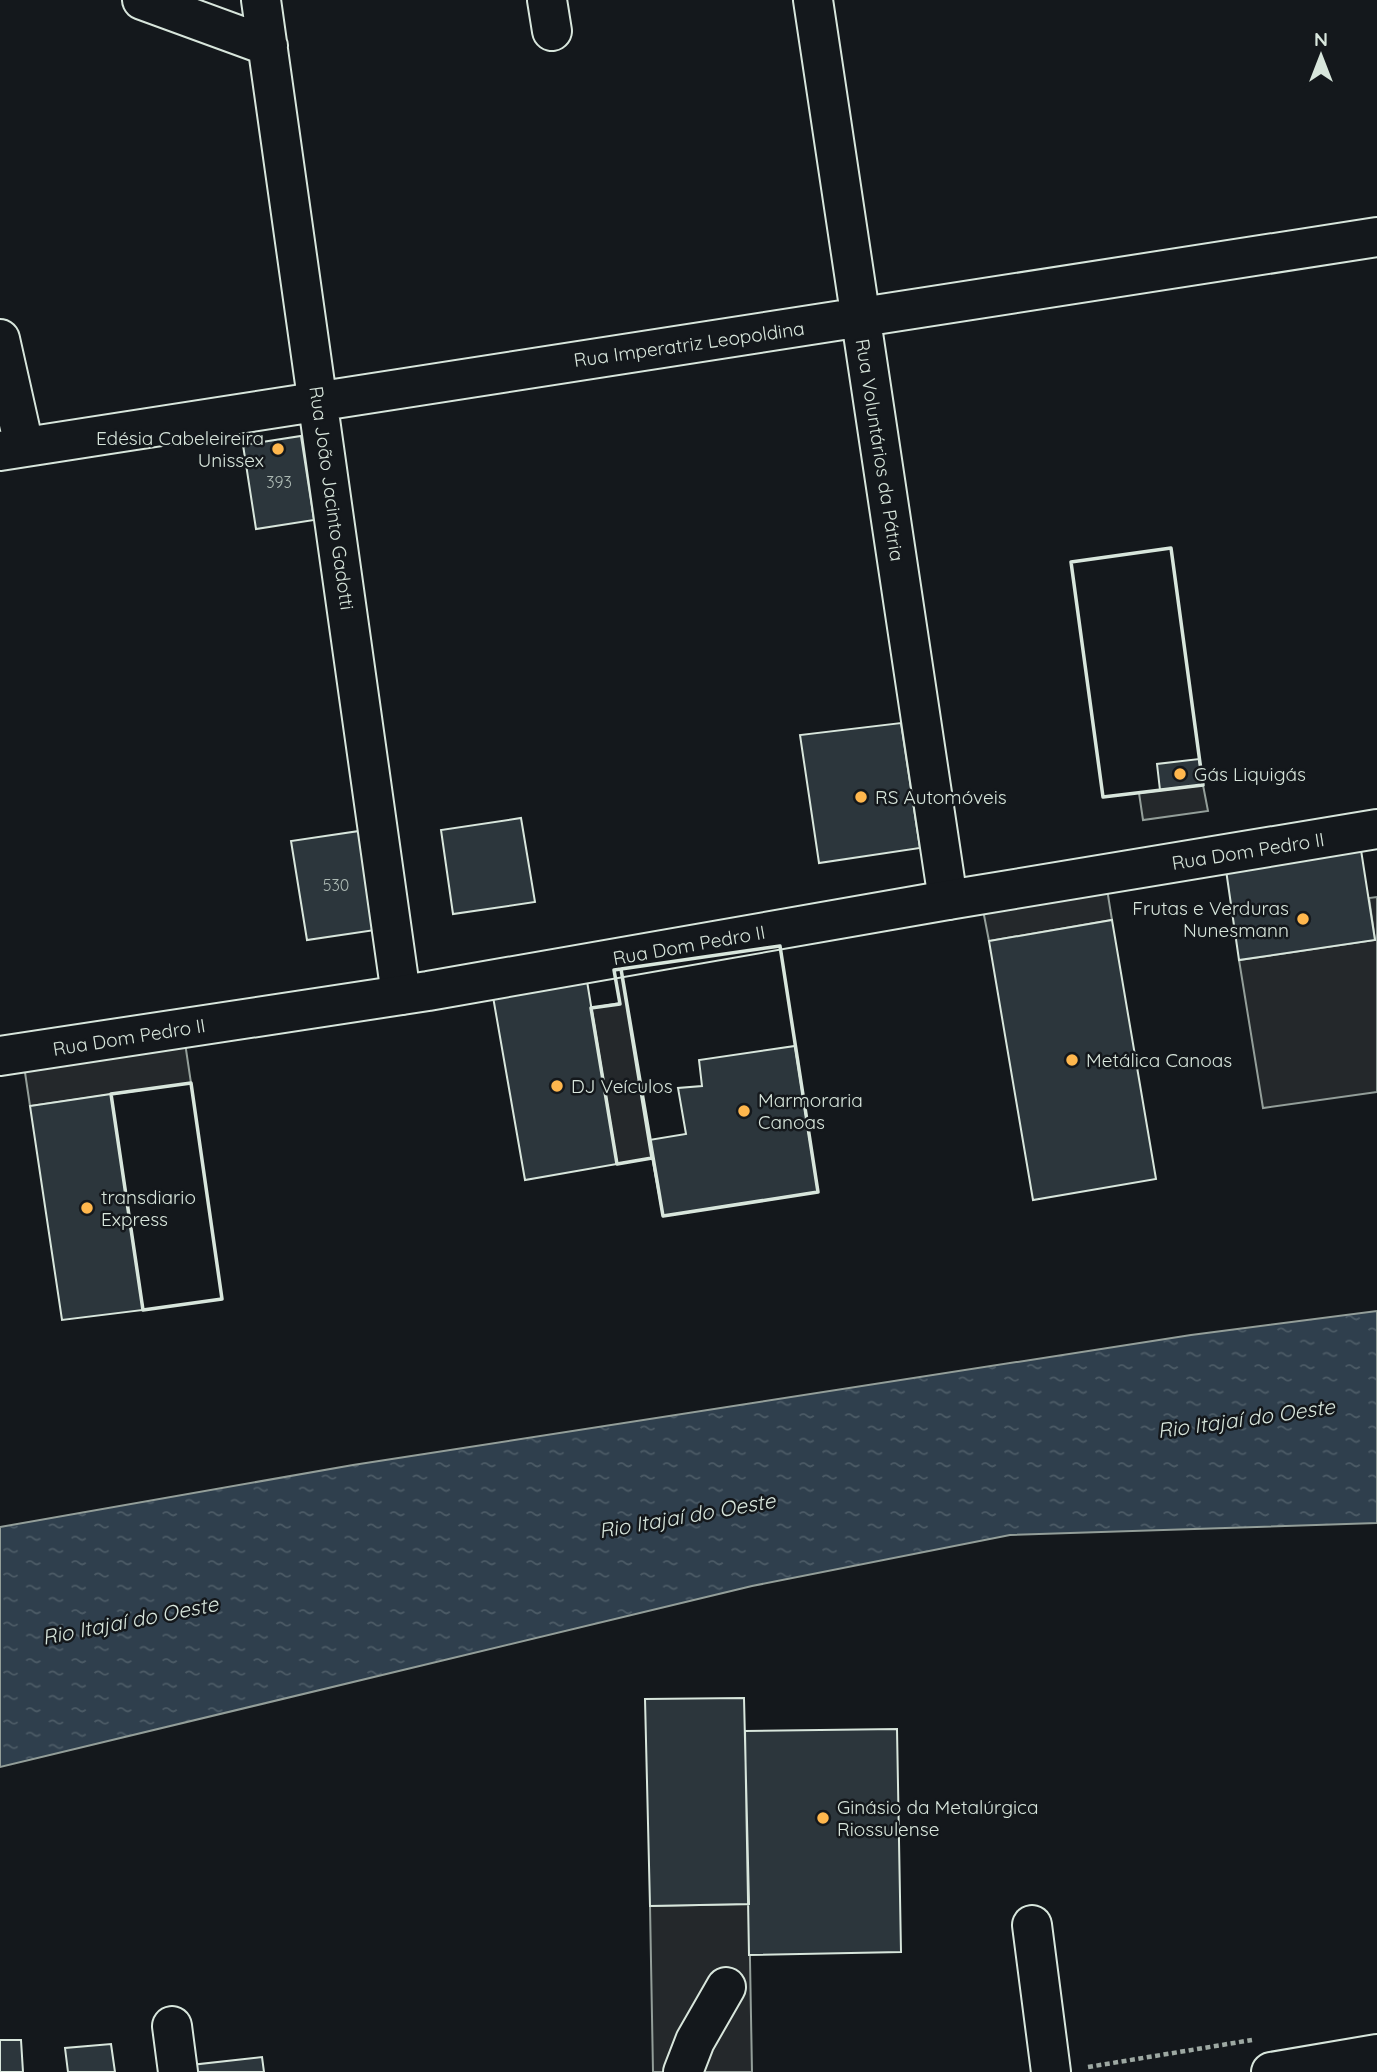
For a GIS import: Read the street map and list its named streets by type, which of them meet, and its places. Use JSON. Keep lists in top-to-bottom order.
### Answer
{
  "streets": {
    "street": [
      "Rua Imperatriz Leopoldina",
      "Rua Voluntários da Pátria",
      "Rua João Jacinto Gadotti",
      "Rua Dom Pedro II"
    ]
  },
  "crossings": [
    ["Rua Imperatriz Leopoldina", "Rua Voluntários da Pátria"],
    ["Rua Imperatriz Leopoldina", "Rua João Jacinto Gadotti"],
    ["Rua Voluntários da Pátria", "Rua Dom Pedro II"],
    ["Rua João Jacinto Gadotti", "Rua Dom Pedro II"]
  ],
  "water": ["Rio Itajaí do Oeste"],
  "places": [
    "Edésia Cabeleireira Unissex",
    "Gás Liquigás",
    "RS Automóveis",
    "Frutas e Verduras Nunesmann",
    "Metálica Canoas",
    "DJ Veículos",
    "Marmoraria Canoas",
    "transdiario Express",
    "Ginásio da Metalúrgica Riossulense"
  ],
  "house_numbers": ["393", "530"],
  "north": "top"
}
